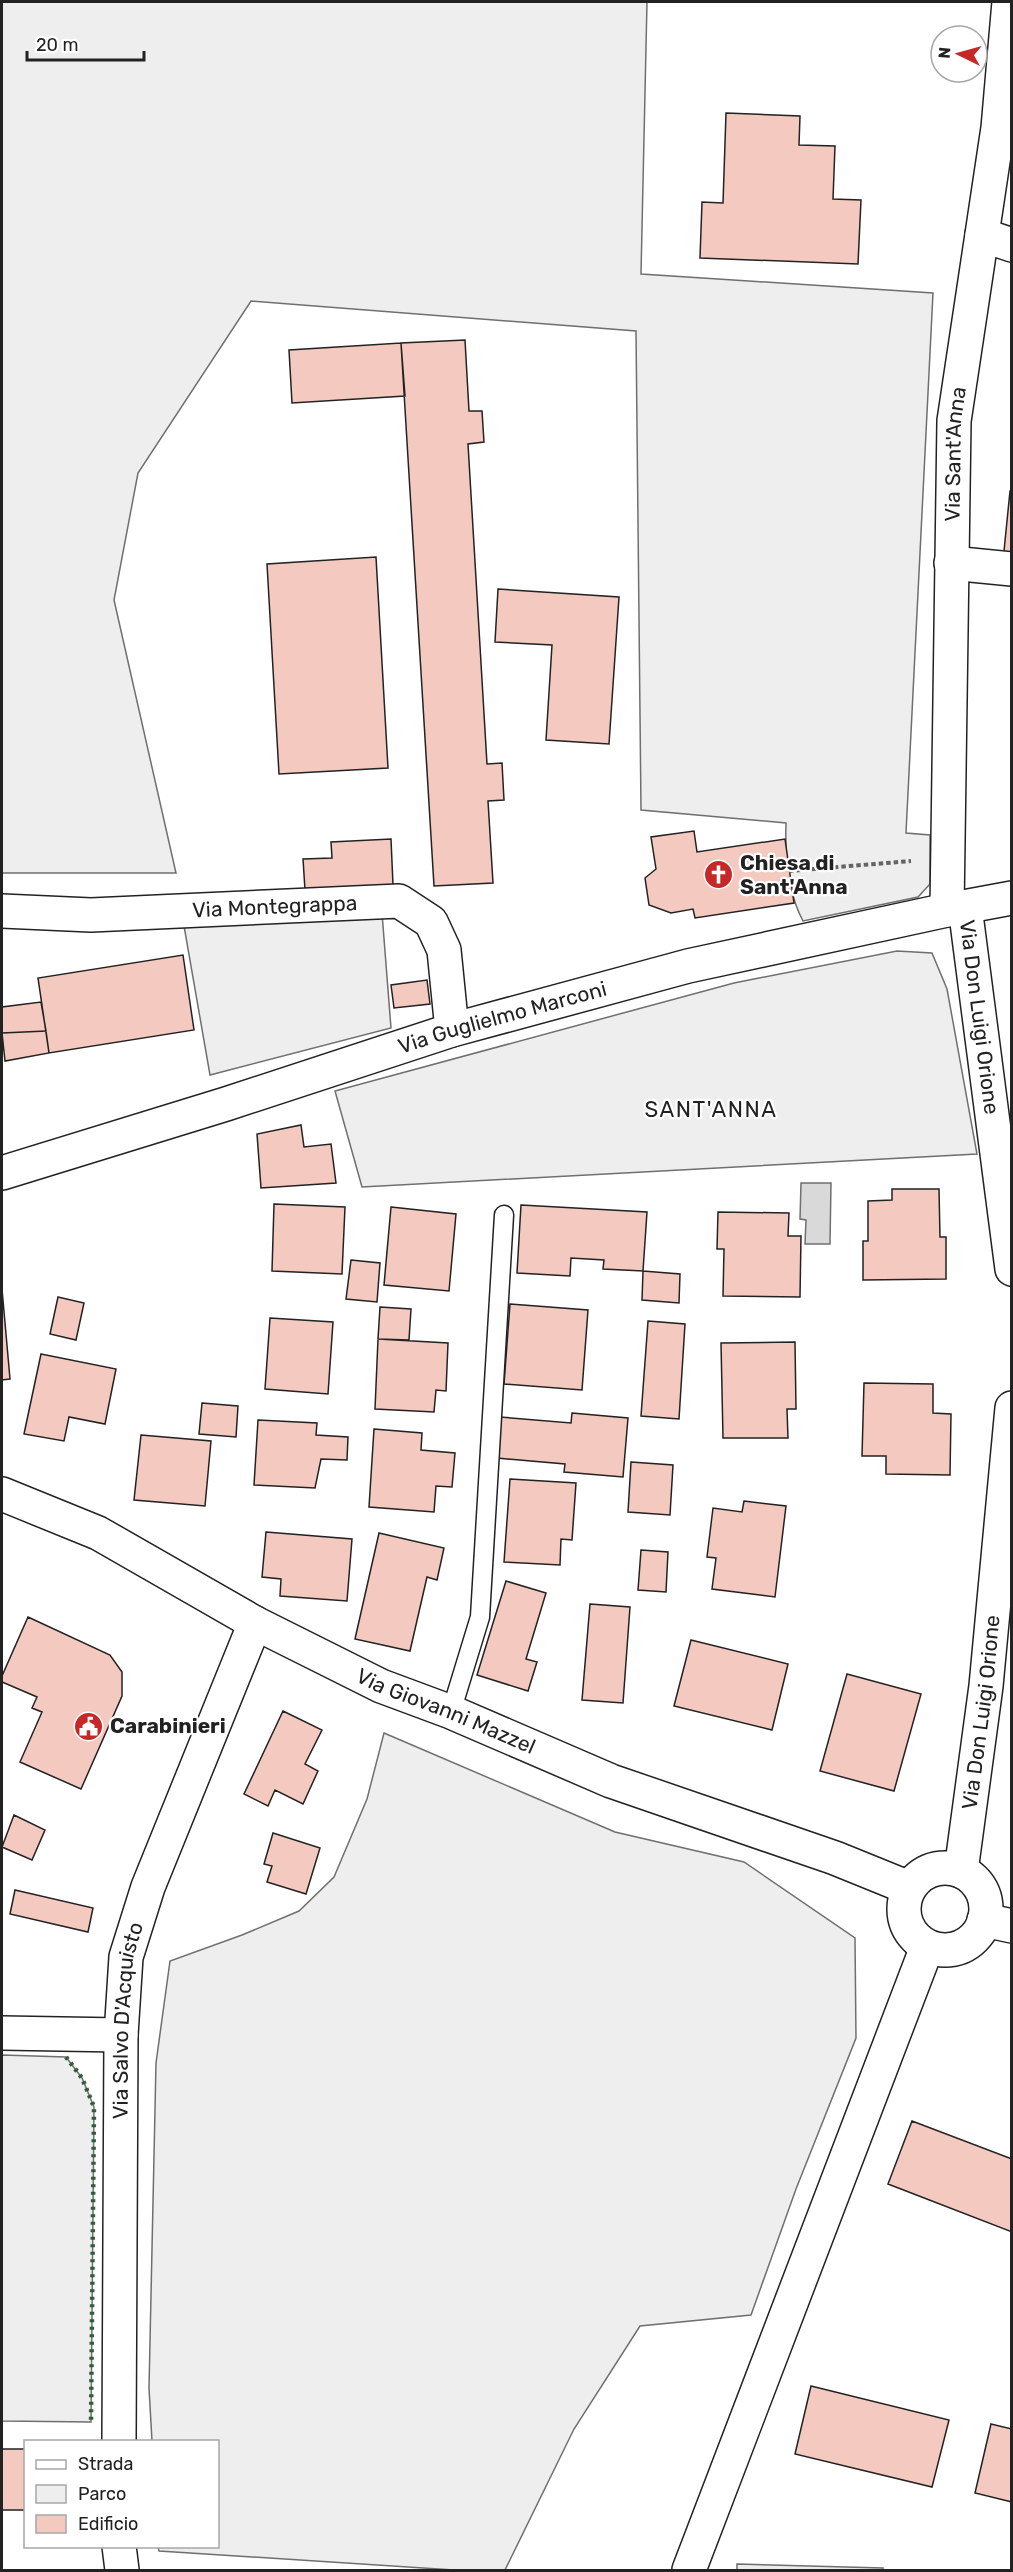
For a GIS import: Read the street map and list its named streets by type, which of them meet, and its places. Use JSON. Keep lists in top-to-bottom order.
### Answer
{
  "streets": {
    "street": [
      "Via Sant'Anna",
      "Via Montegrappa",
      "Via Don Luigi Orione",
      "Via Guglielmo Marconi",
      "Via Giovanni Mazzel",
      "Via Salvo D'Acquisto"
    ]
  },
  "crossings": [
    ["Via Sant'Anna", "Via Don Luigi Orione"],
    ["Via Sant'Anna", "Via Guglielmo Marconi"],
    ["Via Montegrappa", "Via Guglielmo Marconi"],
    ["Via Don Luigi Orione", "Via Guglielmo Marconi"],
    ["Via Don Luigi Orione", "Via Giovanni Mazzel"],
    ["Via Giovanni Mazzel", "Via Salvo D'Acquisto"]
  ],
  "districts": ["SANT'ANNA"],
  "places": {
    "church": ["Chiesa di Sant'Anna"],
    "public building": ["Carabinieri"]
  },
  "legend": ["Strada", "Parco", "Edificio"],
  "scale_bar": "20 m",
  "north": "left"
}
